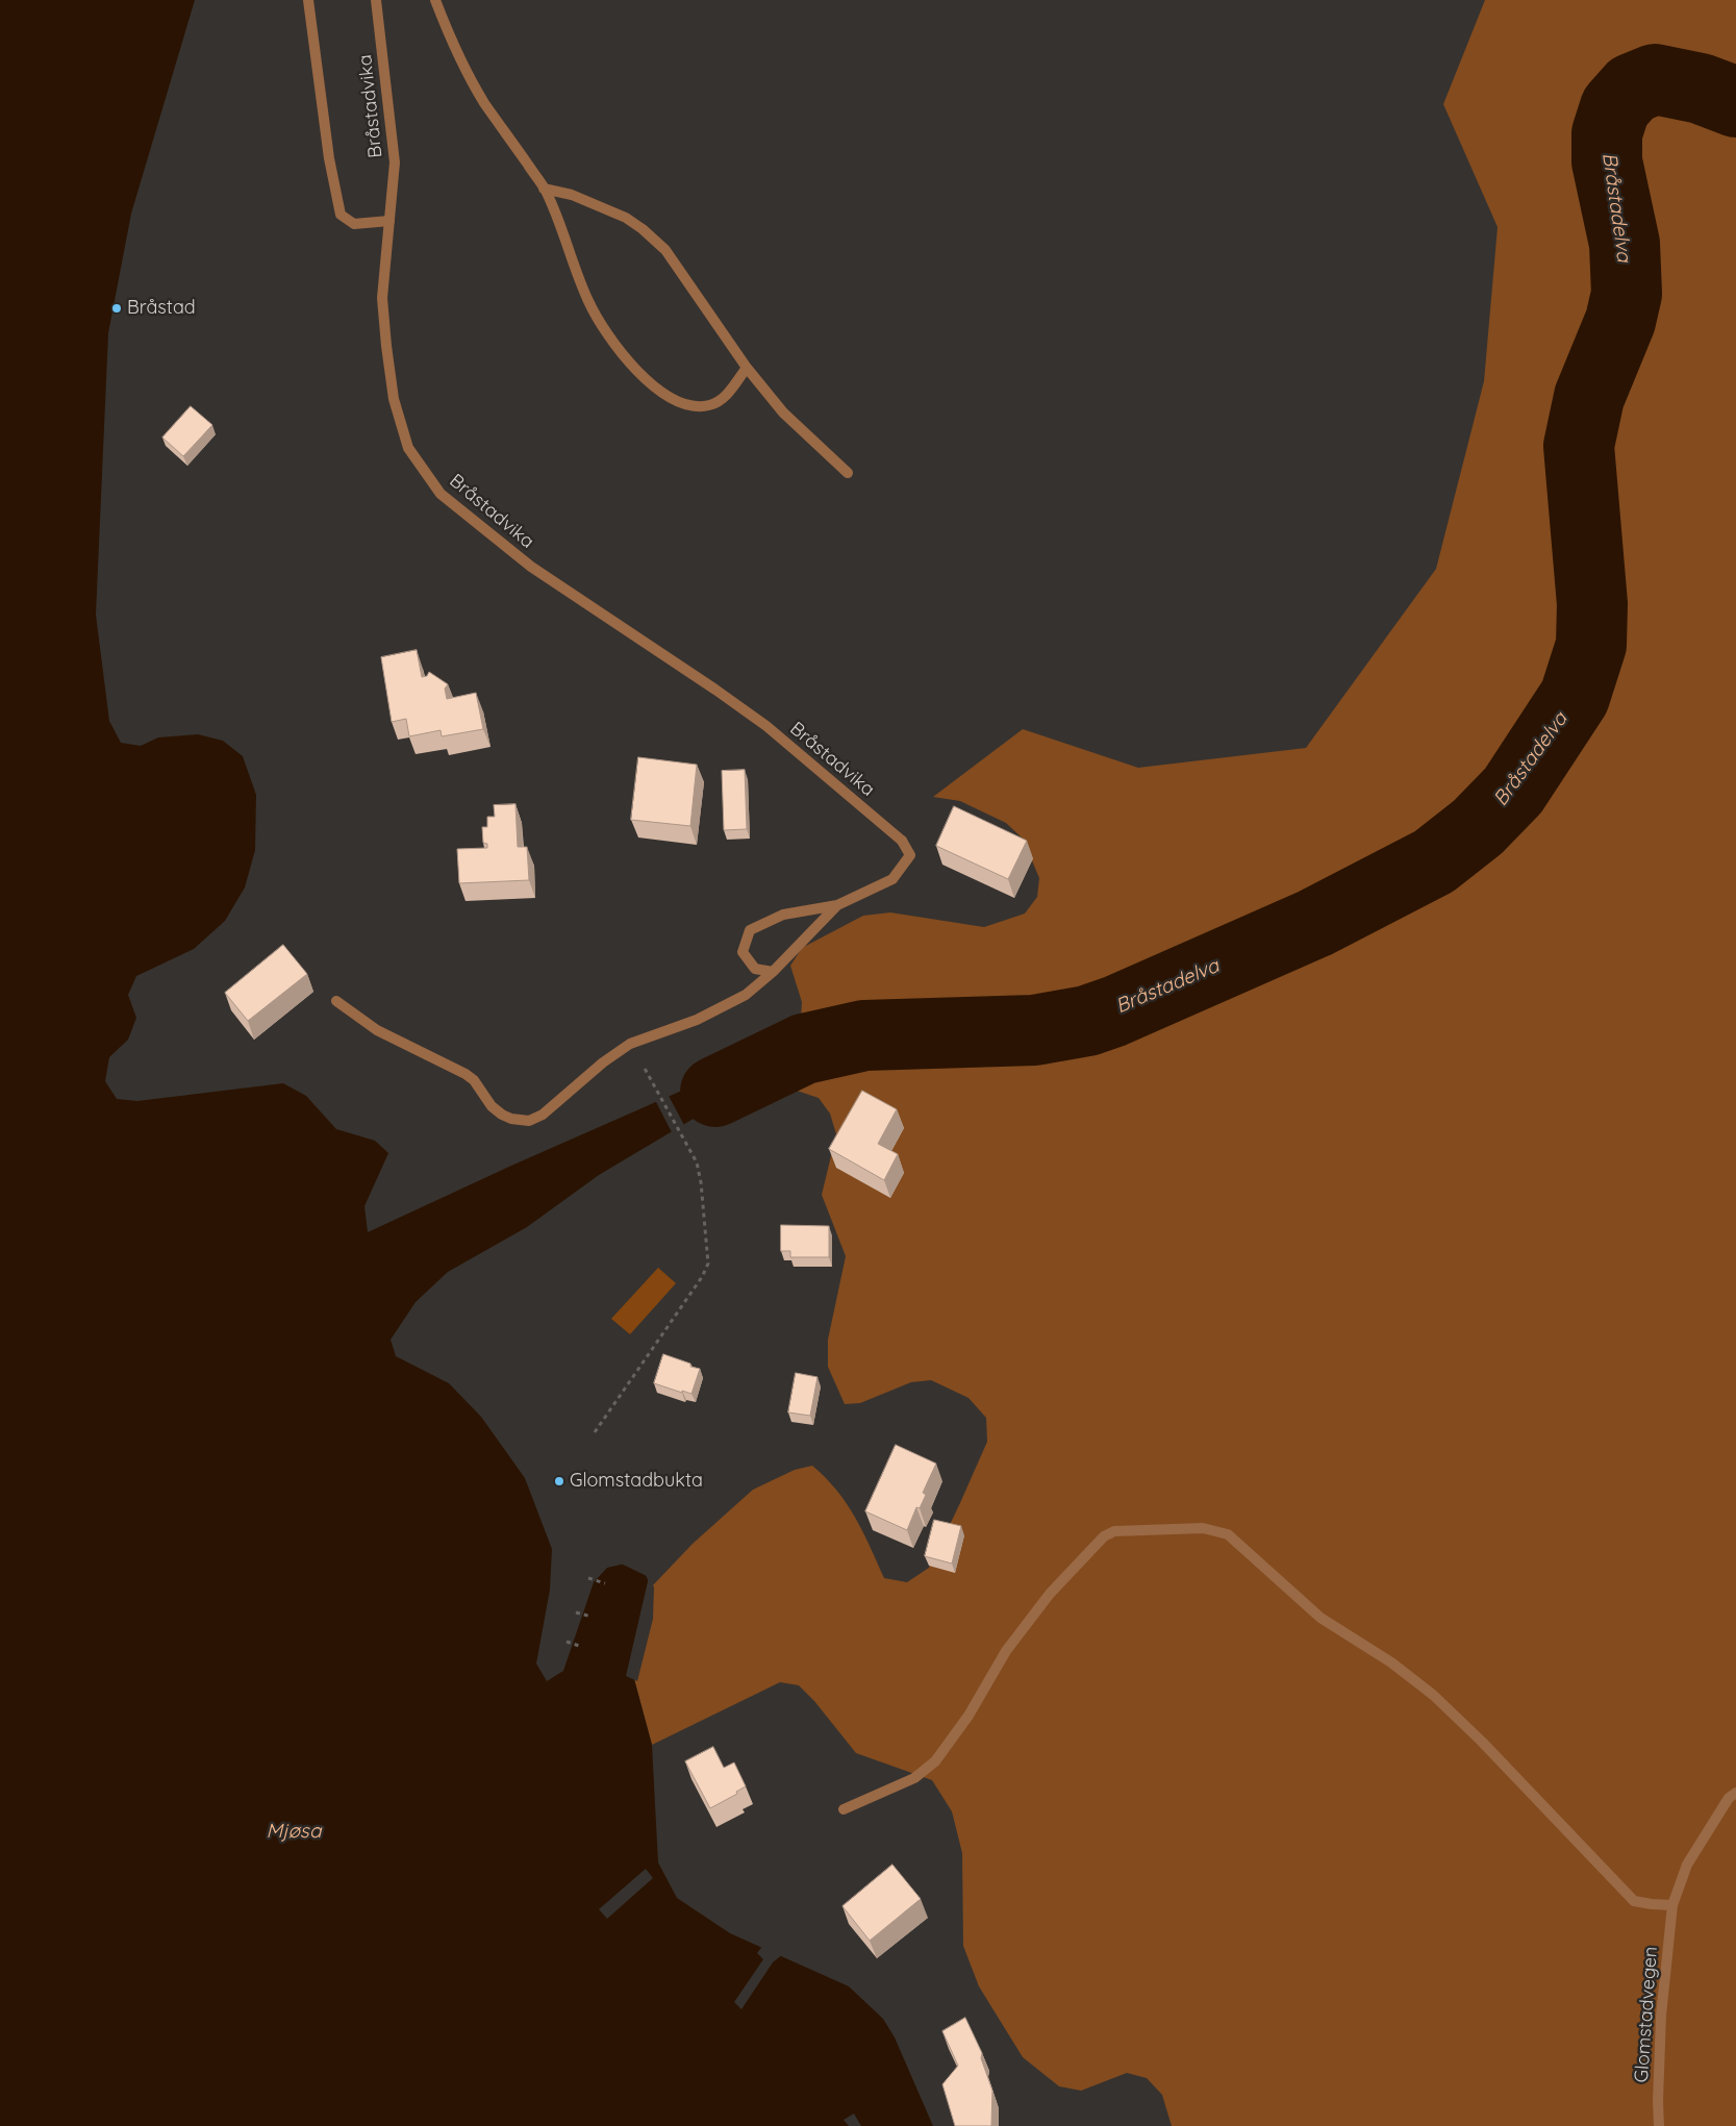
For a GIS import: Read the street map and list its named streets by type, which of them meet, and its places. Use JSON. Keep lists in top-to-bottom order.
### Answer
{
  "streets": {
    "street": ["Bråstadvika", "Glomstadvegen"]
  },
  "water": ["Bråstadelva", "Mjøsa"],
  "places": ["Bråstad", "Glomstadbukta"]
}
